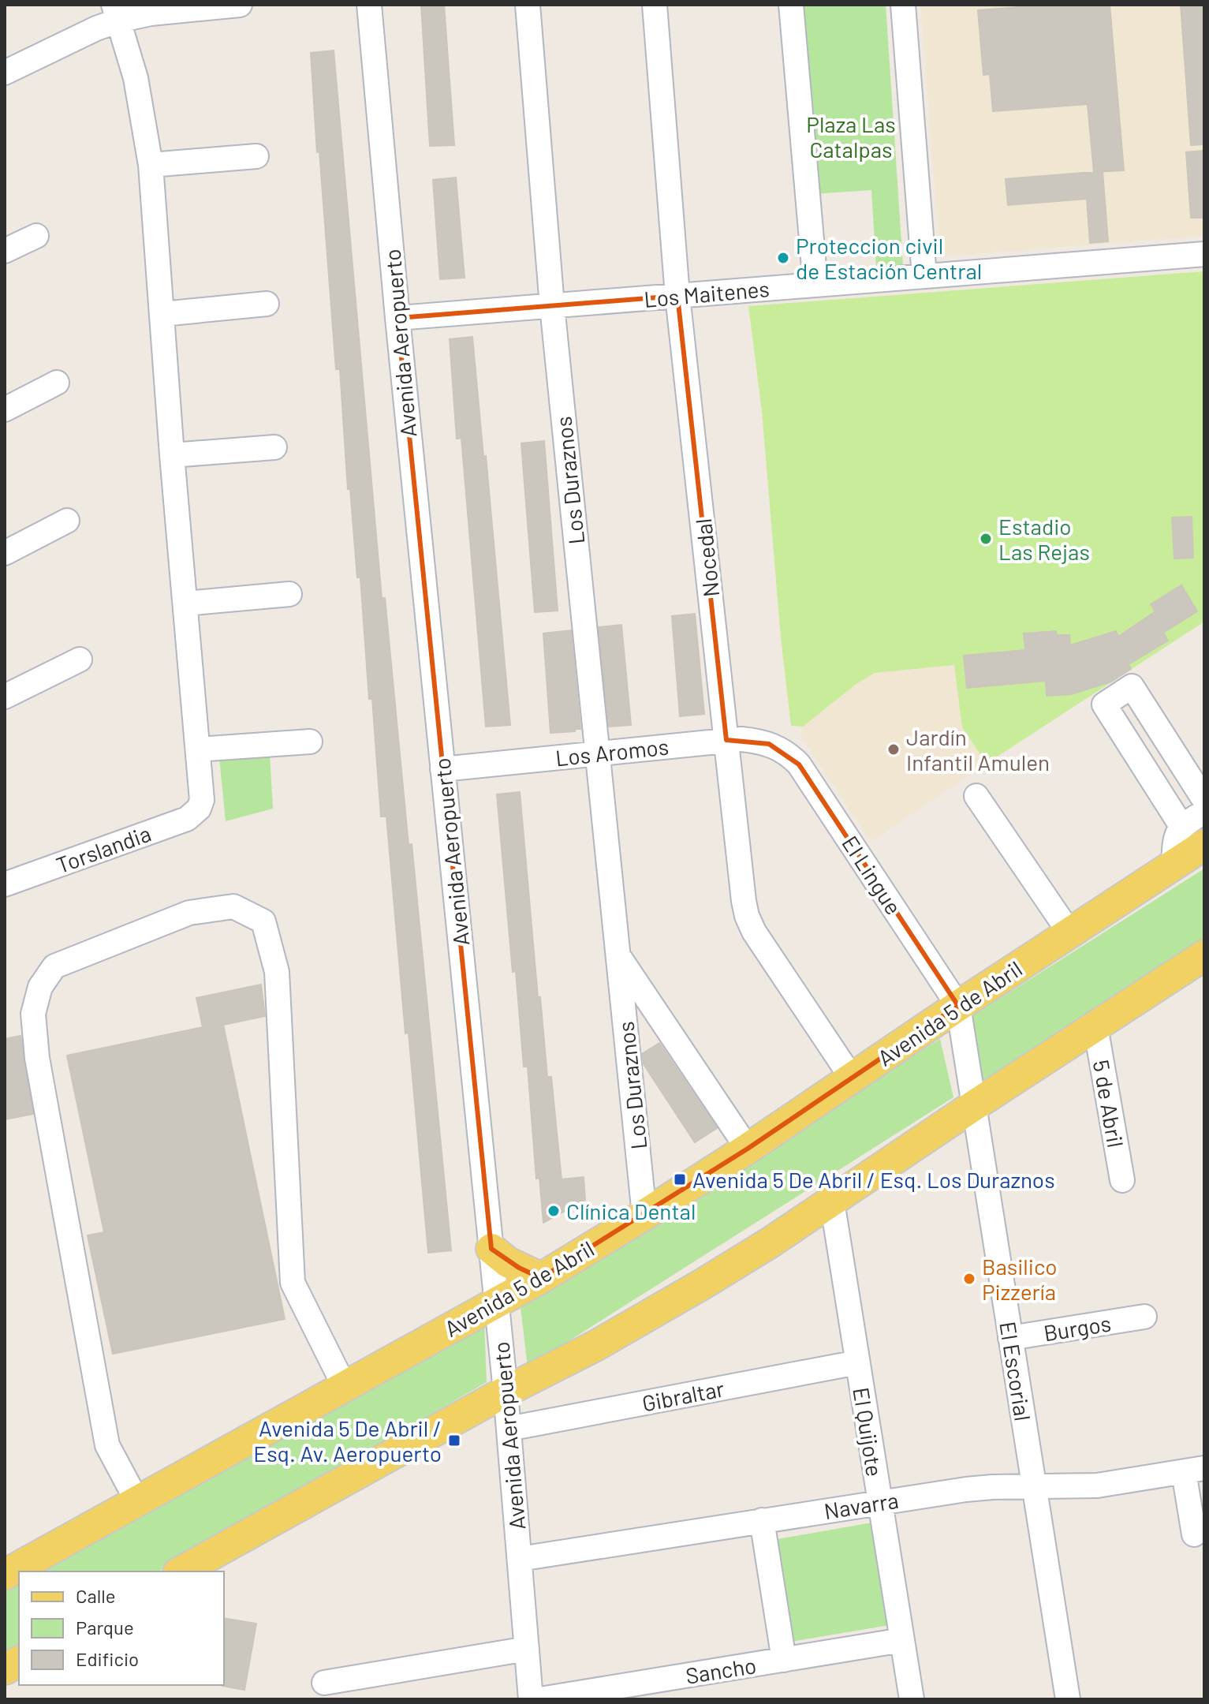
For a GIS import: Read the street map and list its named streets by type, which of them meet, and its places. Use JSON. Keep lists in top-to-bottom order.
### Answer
{
  "streets": {
    "main road": ["Avenida 5 de Abril"],
    "street": [
      "Los Maitenes",
      "Avenida Aeropuerto",
      "Los Duraznos",
      "Nocedal",
      "Los Aromos",
      "Torslandia",
      "El Lingue",
      "5 de Abril",
      "Burgos",
      "El Escorial",
      "Gibraltar",
      "El Quijote",
      "Navarra",
      "Sancho"
    ]
  },
  "crossings": [
    ["Los Maitenes", "Avenida Aeropuerto"],
    ["Los Maitenes", "Los Duraznos"],
    ["Los Maitenes", "Nocedal"],
    ["Avenida Aeropuerto", "Los Aromos"],
    ["Avenida Aeropuerto", "Avenida 5 de Abril"],
    ["Avenida Aeropuerto", "Gibraltar"],
    ["Avenida Aeropuerto", "Navarra"],
    ["Los Duraznos", "Los Aromos"],
    ["Los Duraznos", "Avenida 5 de Abril"],
    ["Nocedal", "Los Aromos"],
    ["Nocedal", "Avenida 5 de Abril"],
    ["Los Aromos", "El Lingue"],
    ["El Lingue", "Avenida 5 de Abril"],
    ["El Lingue", "El Escorial"],
    ["Avenida 5 de Abril", "El Escorial"],
    ["Burgos", "El Escorial"],
    ["El Escorial", "Navarra"],
    ["Gibraltar", "El Quijote"],
    ["El Quijote", "Navarra"],
    ["El Quijote", "Sancho"]
  ],
  "parks": ["Plaza Las Catalpas"],
  "places": {
    "other": [
      "Proteccion civil de Estación Central",
      "Estadio Las Rejas",
      "Jardín Infantil Amulen",
      "Clínica Dental",
      "Basilico Pizzería"
    ],
    "transit": ["Avenida 5 De Abril / Esq. Los Duraznos", "Avenida 5 De Abril / Esq. Av. Aeropuerto"]
  },
  "legend": ["Calle", "Parque", "Edificio"]
}
